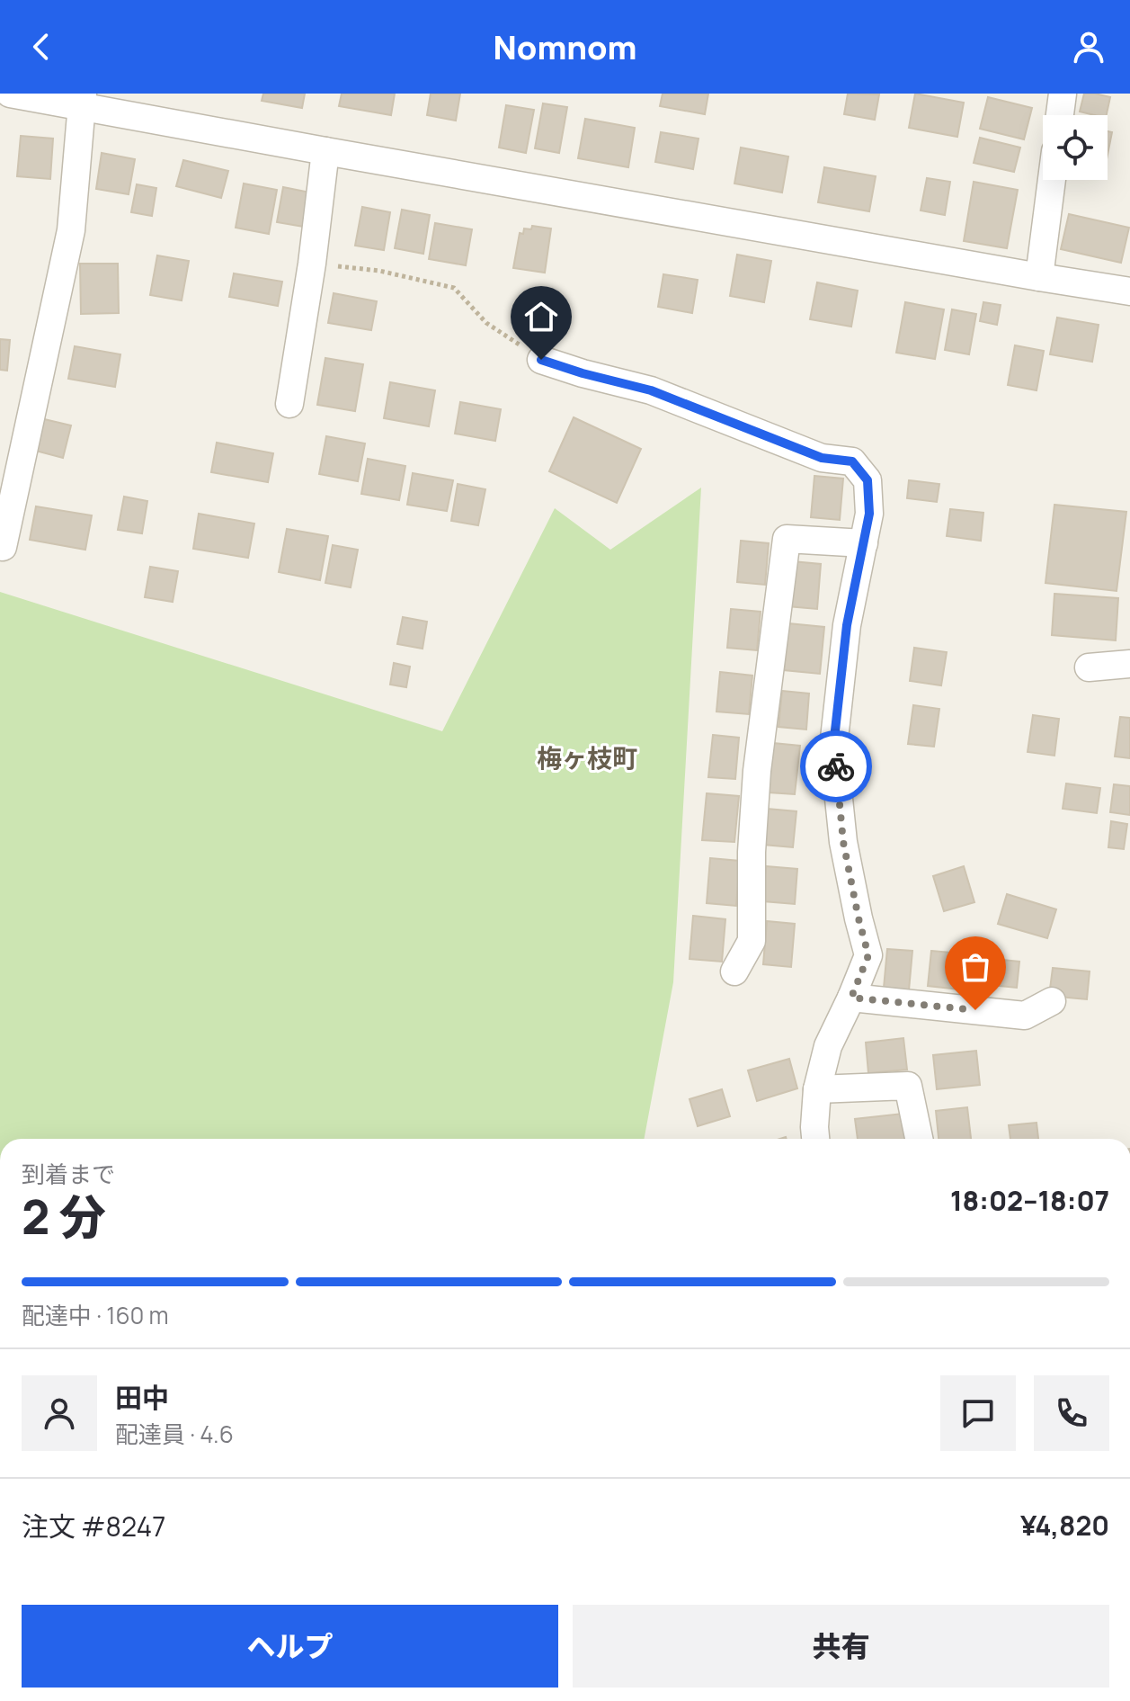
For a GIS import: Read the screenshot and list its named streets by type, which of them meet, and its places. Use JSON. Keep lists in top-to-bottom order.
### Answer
{
  "districts": ["梅ヶ枝町"],
  "page": {
    "header": "Nomnom",
    "heading": ["2 分", "到着まで", "18:02–18:07"],
    "panel": [
      "田中",
      "配達員 · 4.6",
      "注文 #8247",
      "¥4,820"
    ],
    "bar": "配達中 · 160 m",
    "buttons": ["ヘルプ", "共有"]
  }
}
